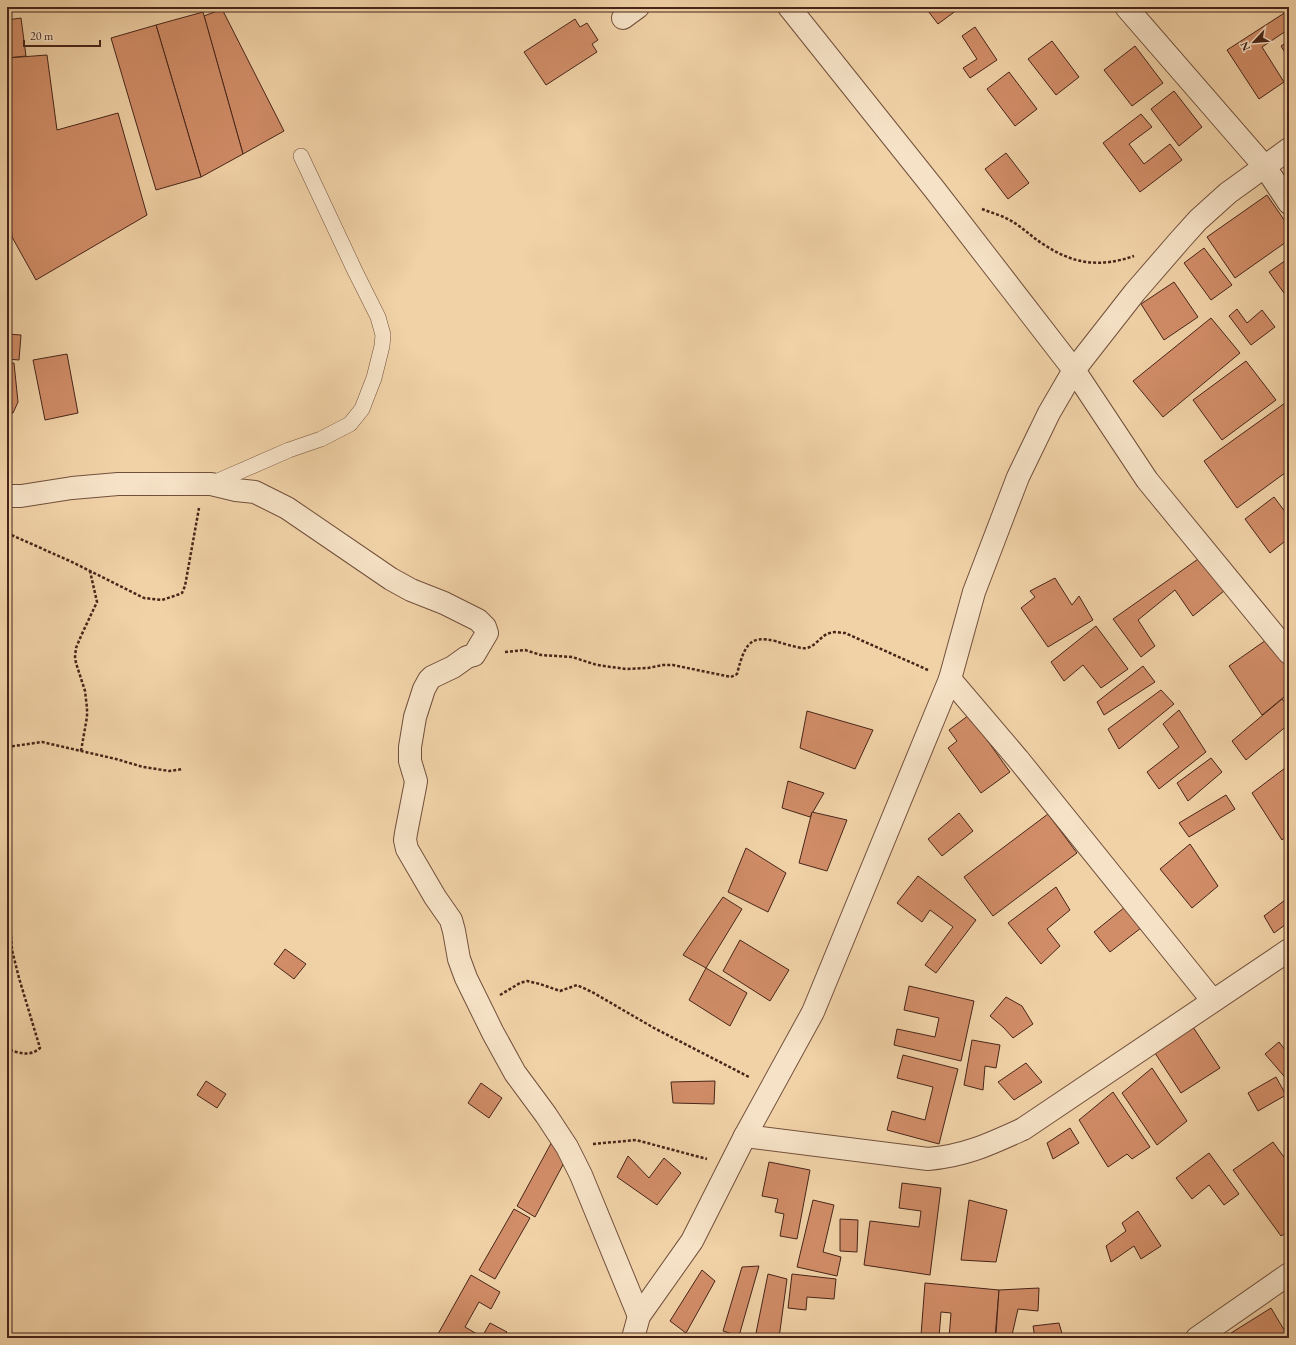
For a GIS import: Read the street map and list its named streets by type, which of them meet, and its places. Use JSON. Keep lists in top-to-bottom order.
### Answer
{
  "scale_bar": "20 m",
  "north": "bottom left"
}
